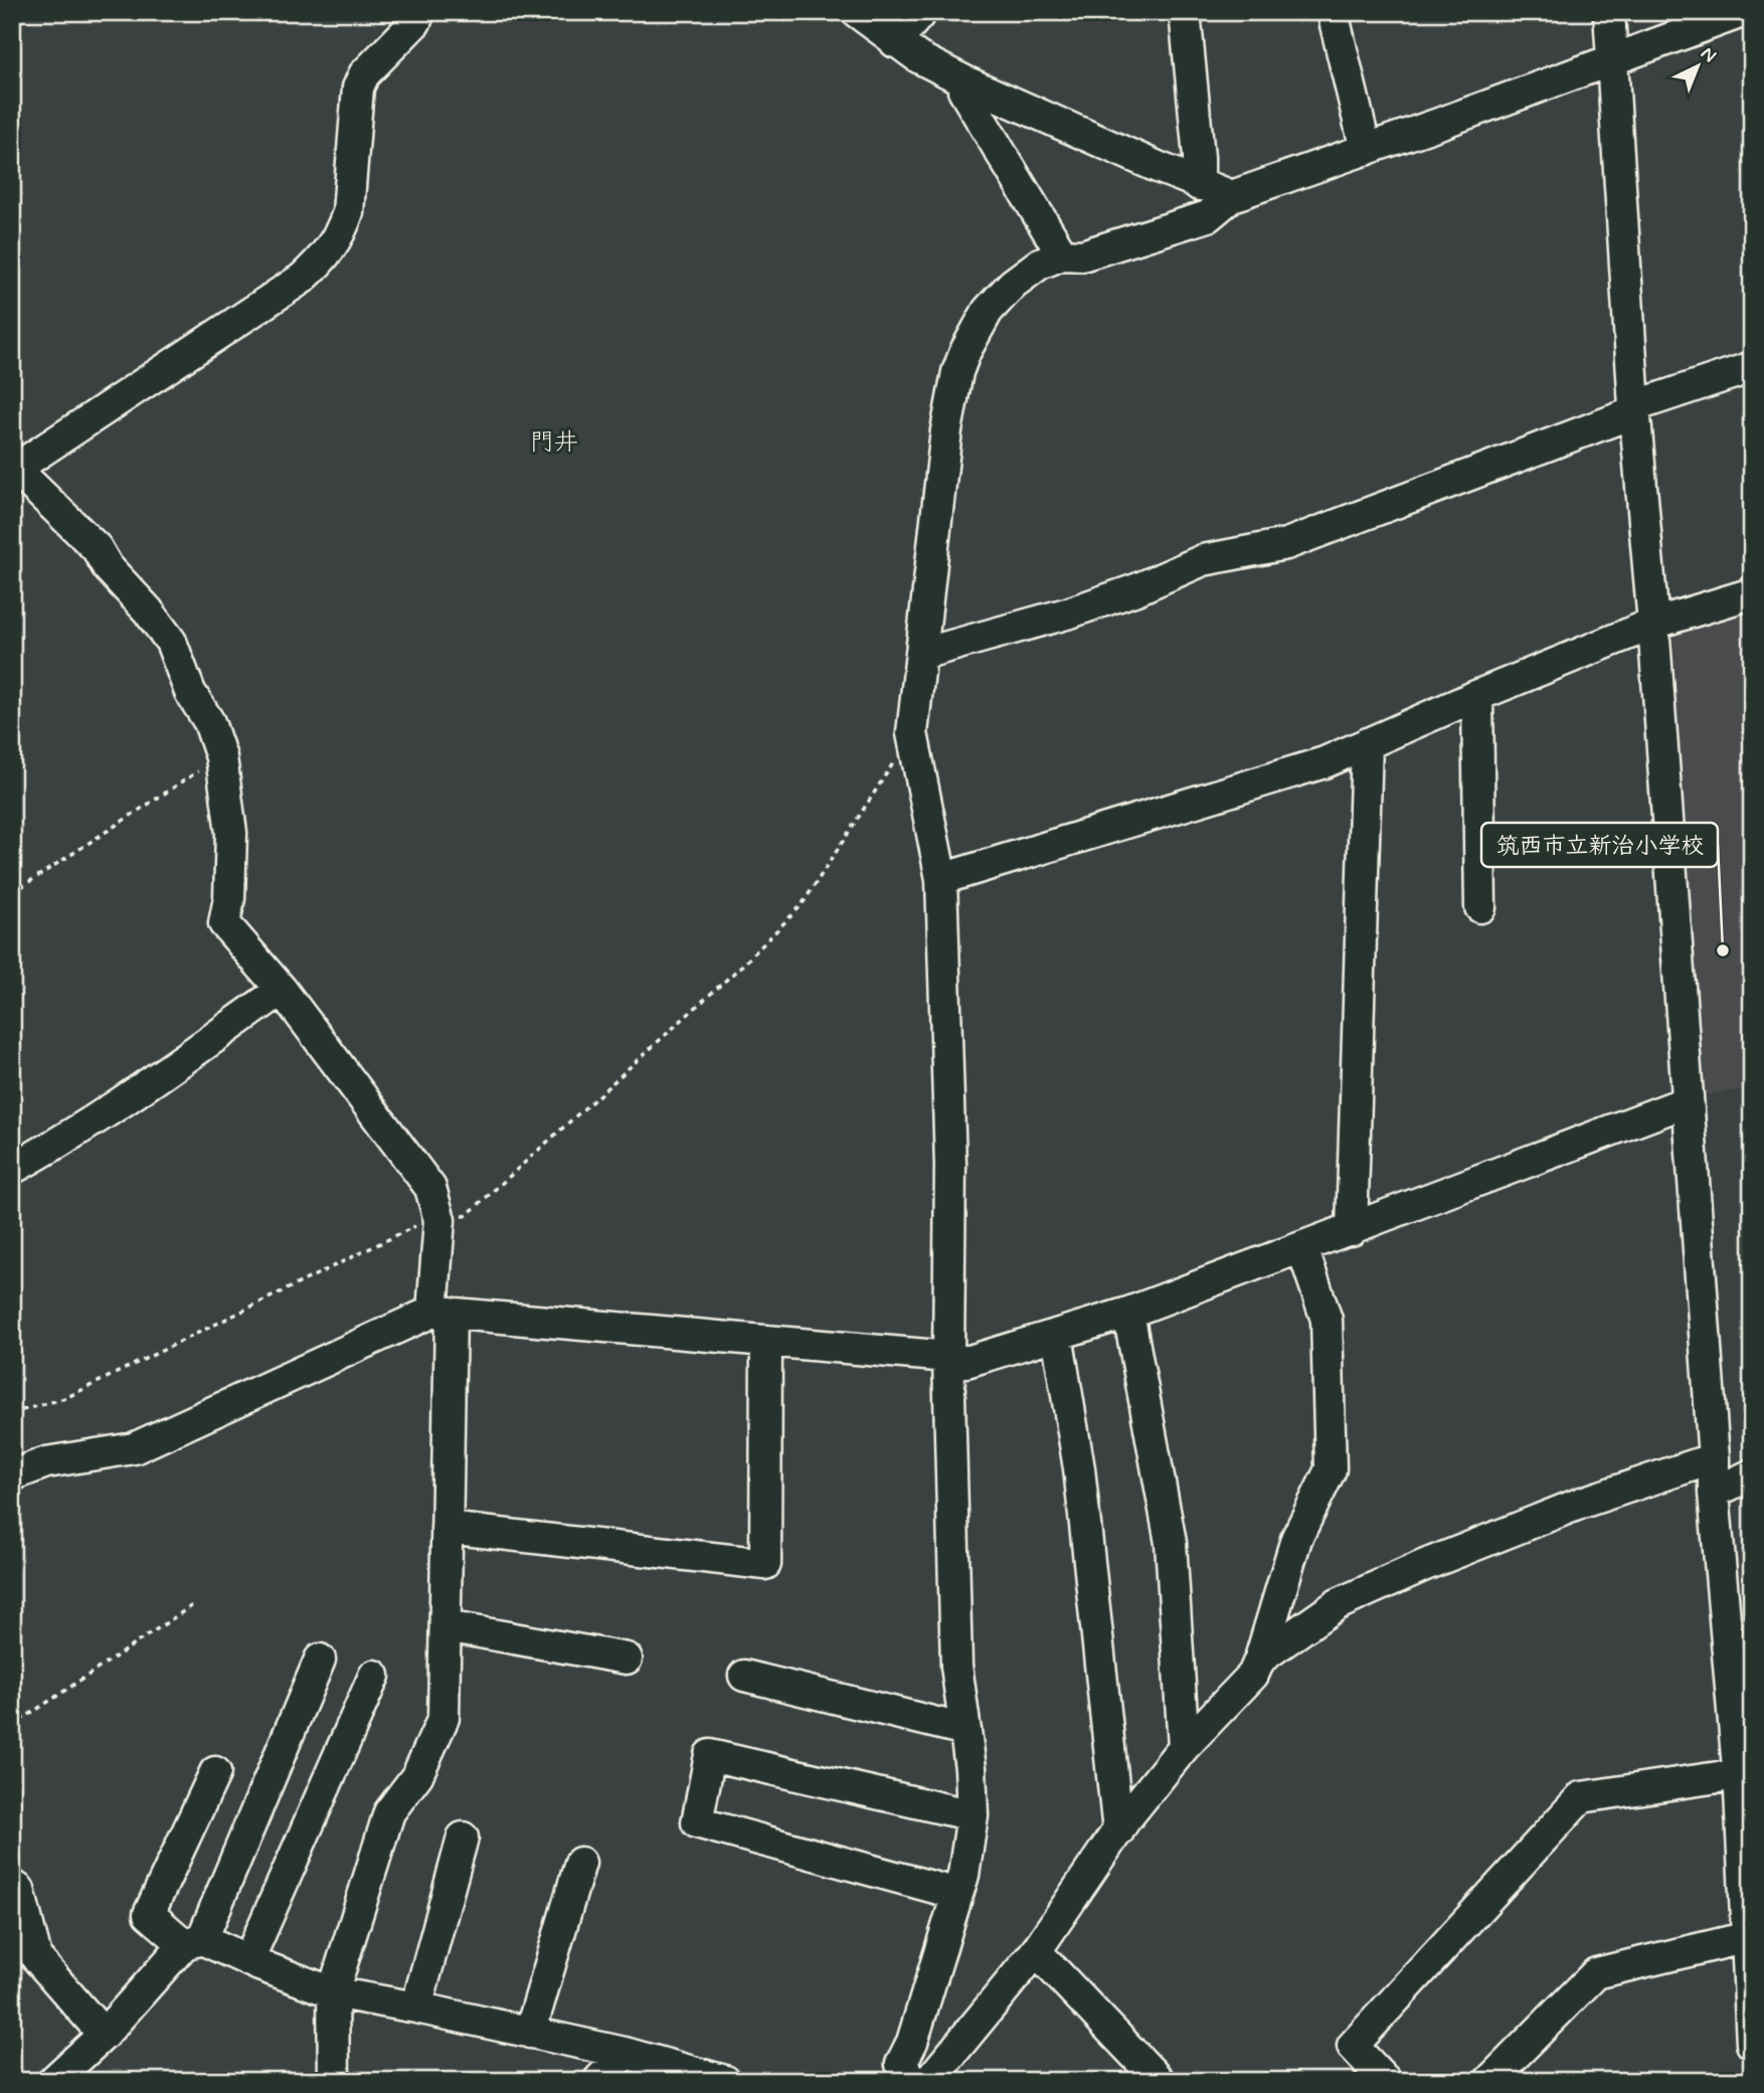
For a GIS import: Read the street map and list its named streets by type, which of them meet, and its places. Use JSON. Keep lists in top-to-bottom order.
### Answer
{
  "districts": ["門井"],
  "places": ["筑西市立新治小学校"],
  "north": "top right"
}
